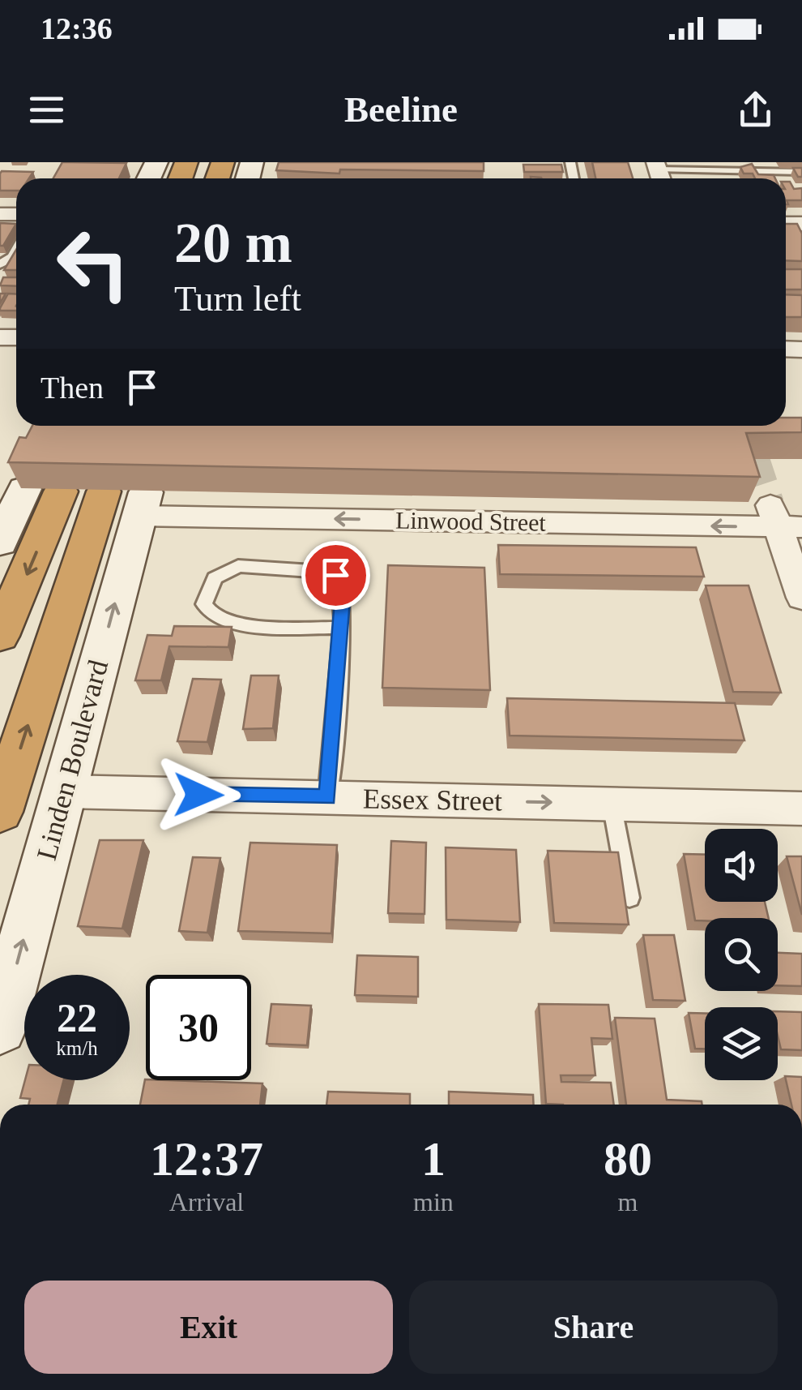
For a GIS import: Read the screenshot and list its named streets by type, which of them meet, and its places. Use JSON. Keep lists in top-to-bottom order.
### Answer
{
  "streets": {
    "highway": ["Linden Boulevard"],
    "street": ["Linwood Street", "Essex Street"]
  },
  "crossings": [
    ["Linwood Street", "Linden Boulevard"],
    ["Linden Boulevard", "Essex Street"]
  ],
  "one_way": ["Linwood Street", "Linden Boulevard", "Essex Street"],
  "page": {
    "status": "12:36",
    "header": "Beeline",
    "turn": ["20 m", "Turn left"],
    "then": "Then",
    "speed": "22 km/h",
    "limit": "30",
    "eta": [
      "12:37",
      "Arrival",
      "1",
      "min",
      "80",
      "m"
    ],
    "buttons": ["Exit", "Share"]
  }
}
